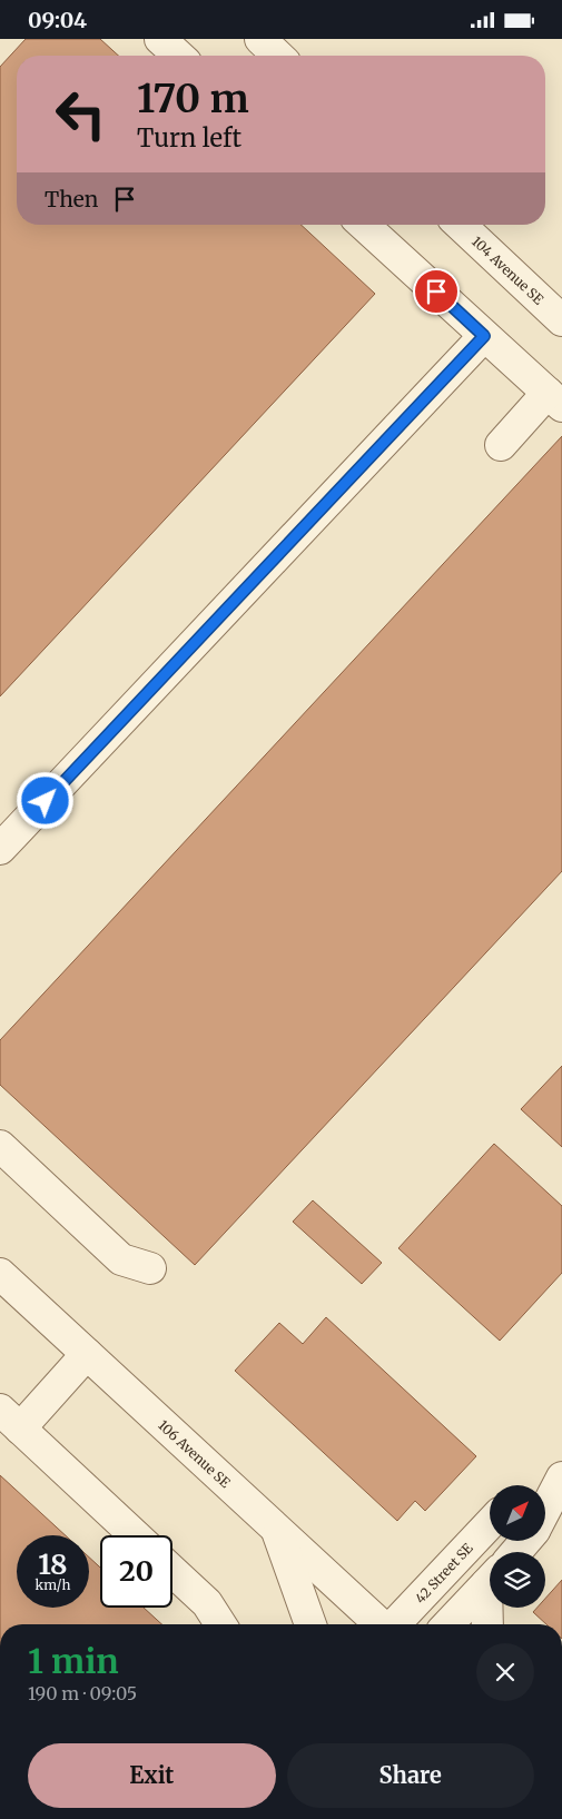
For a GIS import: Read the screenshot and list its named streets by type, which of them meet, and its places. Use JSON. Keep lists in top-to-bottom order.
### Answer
{
  "streets": {
    "street": ["104 Avenue SE", "106 Avenue SE", "42 Street SE"]
  },
  "north": "top right",
  "page": {
    "status": "09:04",
    "turn": ["170 m", "Turn left"],
    "then": "Then",
    "speed": "18 km/h",
    "limit": "20",
    "heading": ["1 min", "190 m · 09:05"],
    "buttons": ["Exit", "Share"]
  }
}
